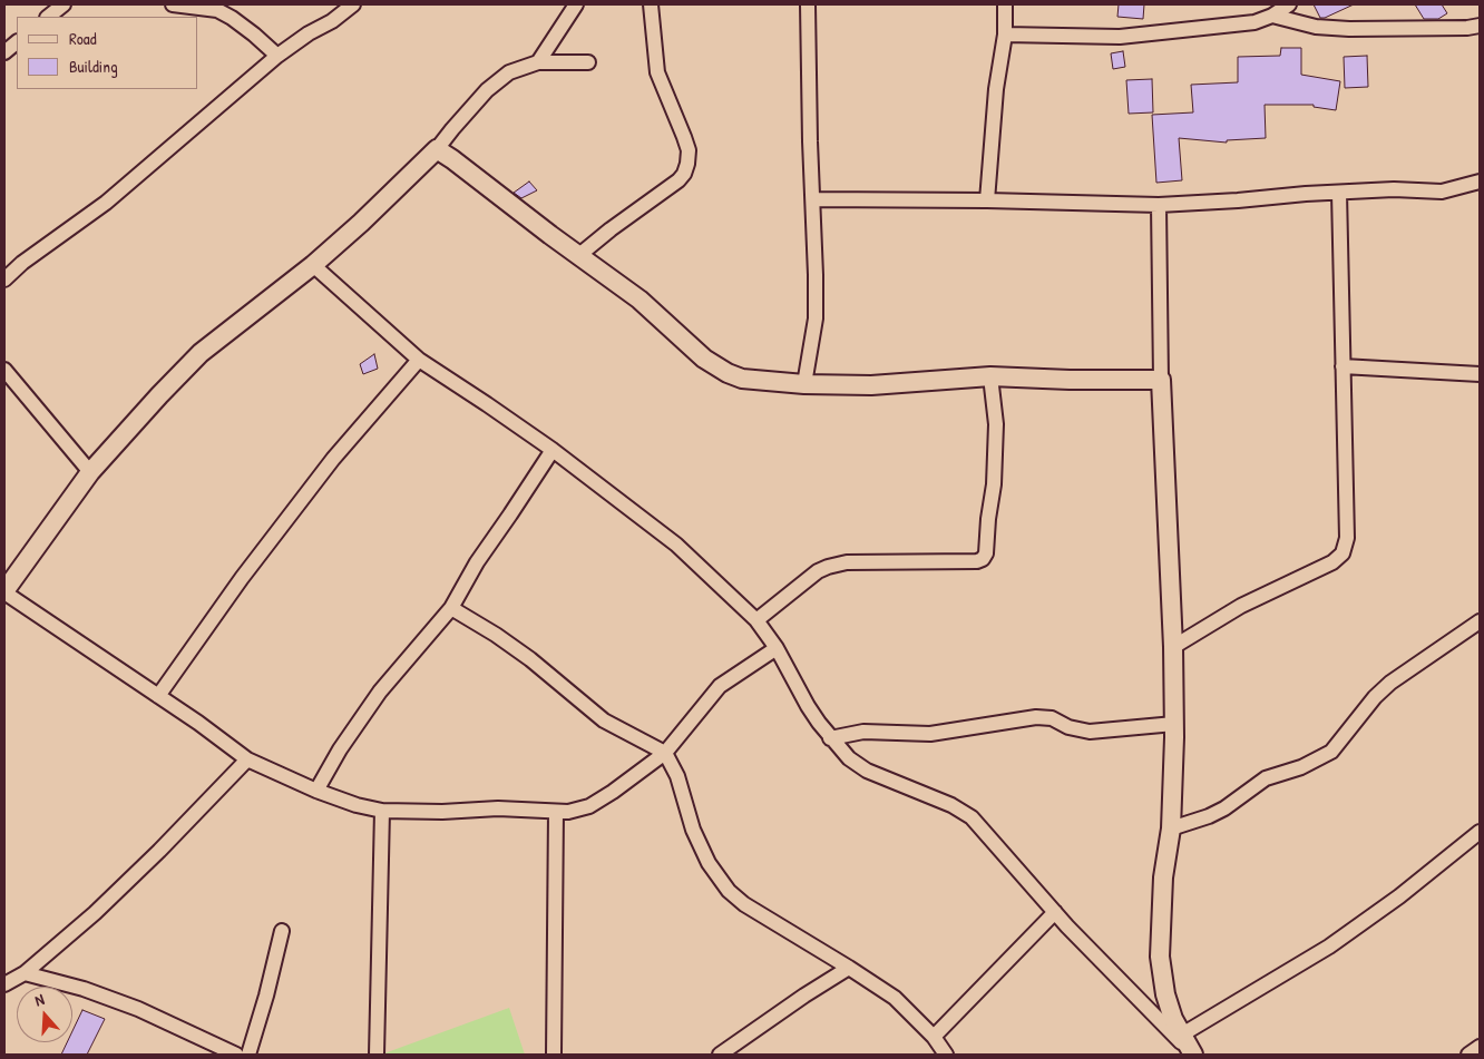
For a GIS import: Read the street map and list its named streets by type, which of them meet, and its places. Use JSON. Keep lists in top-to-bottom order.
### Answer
{
  "legend": ["Road", "Building"],
  "north": "top"
}
